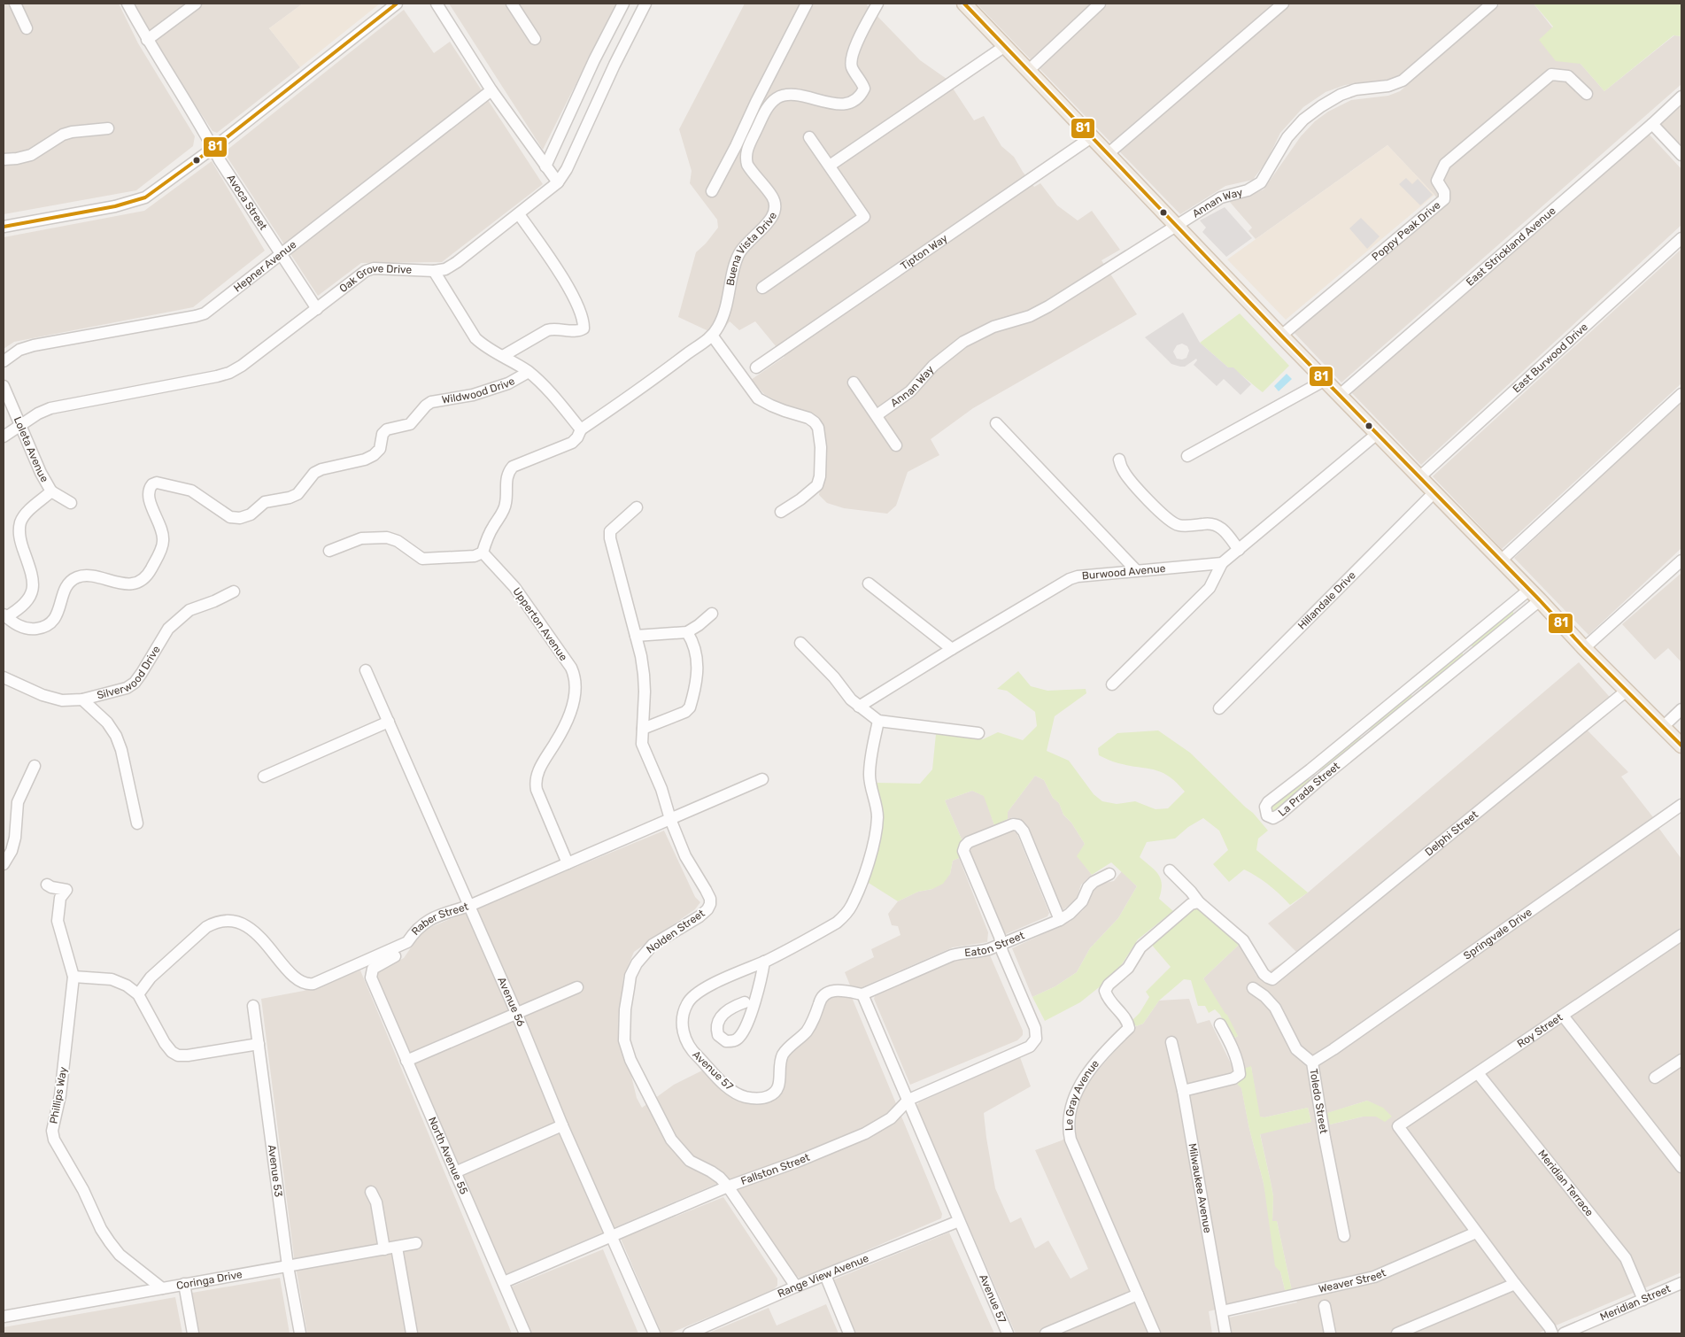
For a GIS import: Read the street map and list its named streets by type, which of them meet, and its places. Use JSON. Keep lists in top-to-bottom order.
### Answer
{
  "streets": {
    "street": [
      "Avoca Street",
      "Annan Way",
      "Poppy Peak Drive",
      "East Strickland Avenue",
      "Buena Vista Drive",
      "Tipton Way",
      "Hepner Avenue",
      "Oak Grove Drive",
      "East Burwood Drive",
      "Wildwood Drive",
      "Loleta Avenue",
      "Burwood Avenue",
      "Hillandale Drive",
      "Upperton Avenue",
      "Silverwood Drive",
      "La Prada Street",
      "Delphi Street",
      "Raber Street",
      "Nolden Street",
      "Springvale Drive",
      "Eaton Street",
      "Avenue 56",
      "Roy Street",
      "Avenue 57",
      "Phillips Way",
      "Le Gray Avenue",
      "Toledo Street",
      "North Avenue 55",
      "Fallston Street",
      "Avenue 53",
      "Meridian Terrace",
      "Milwaukee Avenue",
      "Range View Avenue",
      "Coringa Drive",
      "Weaver Street",
      "Meridian Street"
    ]
  },
  "crossings": [
    ["Avoca Street", "Hepner Avenue"],
    ["Avoca Street", "Oak Grove Drive"],
    ["Oak Grove Drive", "Loleta Avenue"],
    ["Wildwood Drive", "Loleta Avenue"],
    ["Upperton Avenue", "Raber Street"],
    ["Delphi Street", "Le Gray Avenue"],
    ["Raber Street", "Nolden Street"],
    ["Raber Street", "Avenue 56"],
    ["Raber Street", "North Avenue 55"],
    ["Nolden Street", "Fallston Street"],
    ["Nolden Street", "Range View Avenue"],
    ["Springvale Drive", "Toledo Street"],
    ["Eaton Street", "Avenue 57"],
    ["Eaton Street", "Fallston Street"],
    ["Avenue 56", "Fallston Street"],
    ["Roy Street", "Meridian Terrace"],
    ["Roy Street", "Weaver Street"],
    ["Avenue 57", "Fallston Street"],
    ["Avenue 57", "Range View Avenue"],
    ["Phillips Way", "Coringa Drive"],
    ["North Avenue 55", "Fallston Street"],
    ["Avenue 53", "Coringa Drive"],
    ["Meridian Terrace", "Meridian Street"],
    ["Milwaukee Avenue", "Weaver Street"]
  ],
  "lines": ["transit line 81"]
}
